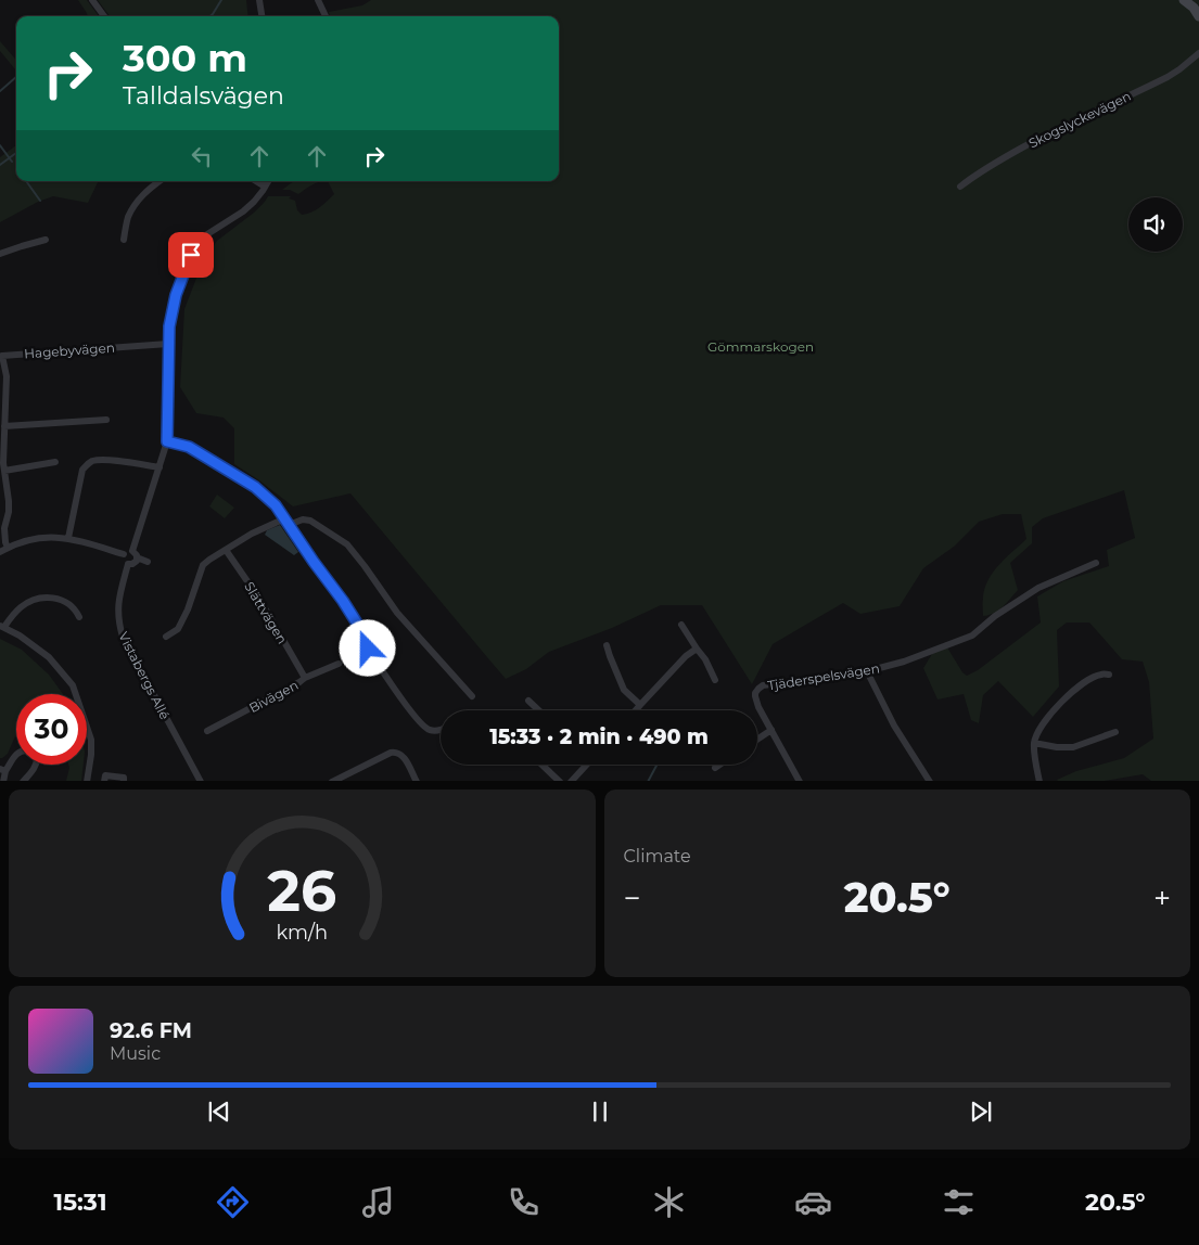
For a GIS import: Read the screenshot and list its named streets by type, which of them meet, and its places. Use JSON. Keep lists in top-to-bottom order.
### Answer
{
  "streets": {
    "street": [
      "Skogslyckevägen",
      "Hagebyvägen",
      "Slättvägen",
      "Vistabergs Allé",
      "Tjäderspelsvägen",
      "Bivägen"
    ]
  },
  "crossings": [
    ["Slättvägen", "Bivägen"]
  ],
  "parks": ["Gömmarskogen"],
  "page": {
    "turn": ["300 m", "Talldalsvägen"],
    "limit": "30",
    "trip": "15:33 · 2 min · 490 m",
    "tile": "Climate",
    "heat": ["−", "20.5°", "+"],
    "song": ["92.6 FM", "Music"],
    "tabs": ["15:31", "20.5°"],
    "gauge": ["26", "km/h"]
  }
}
